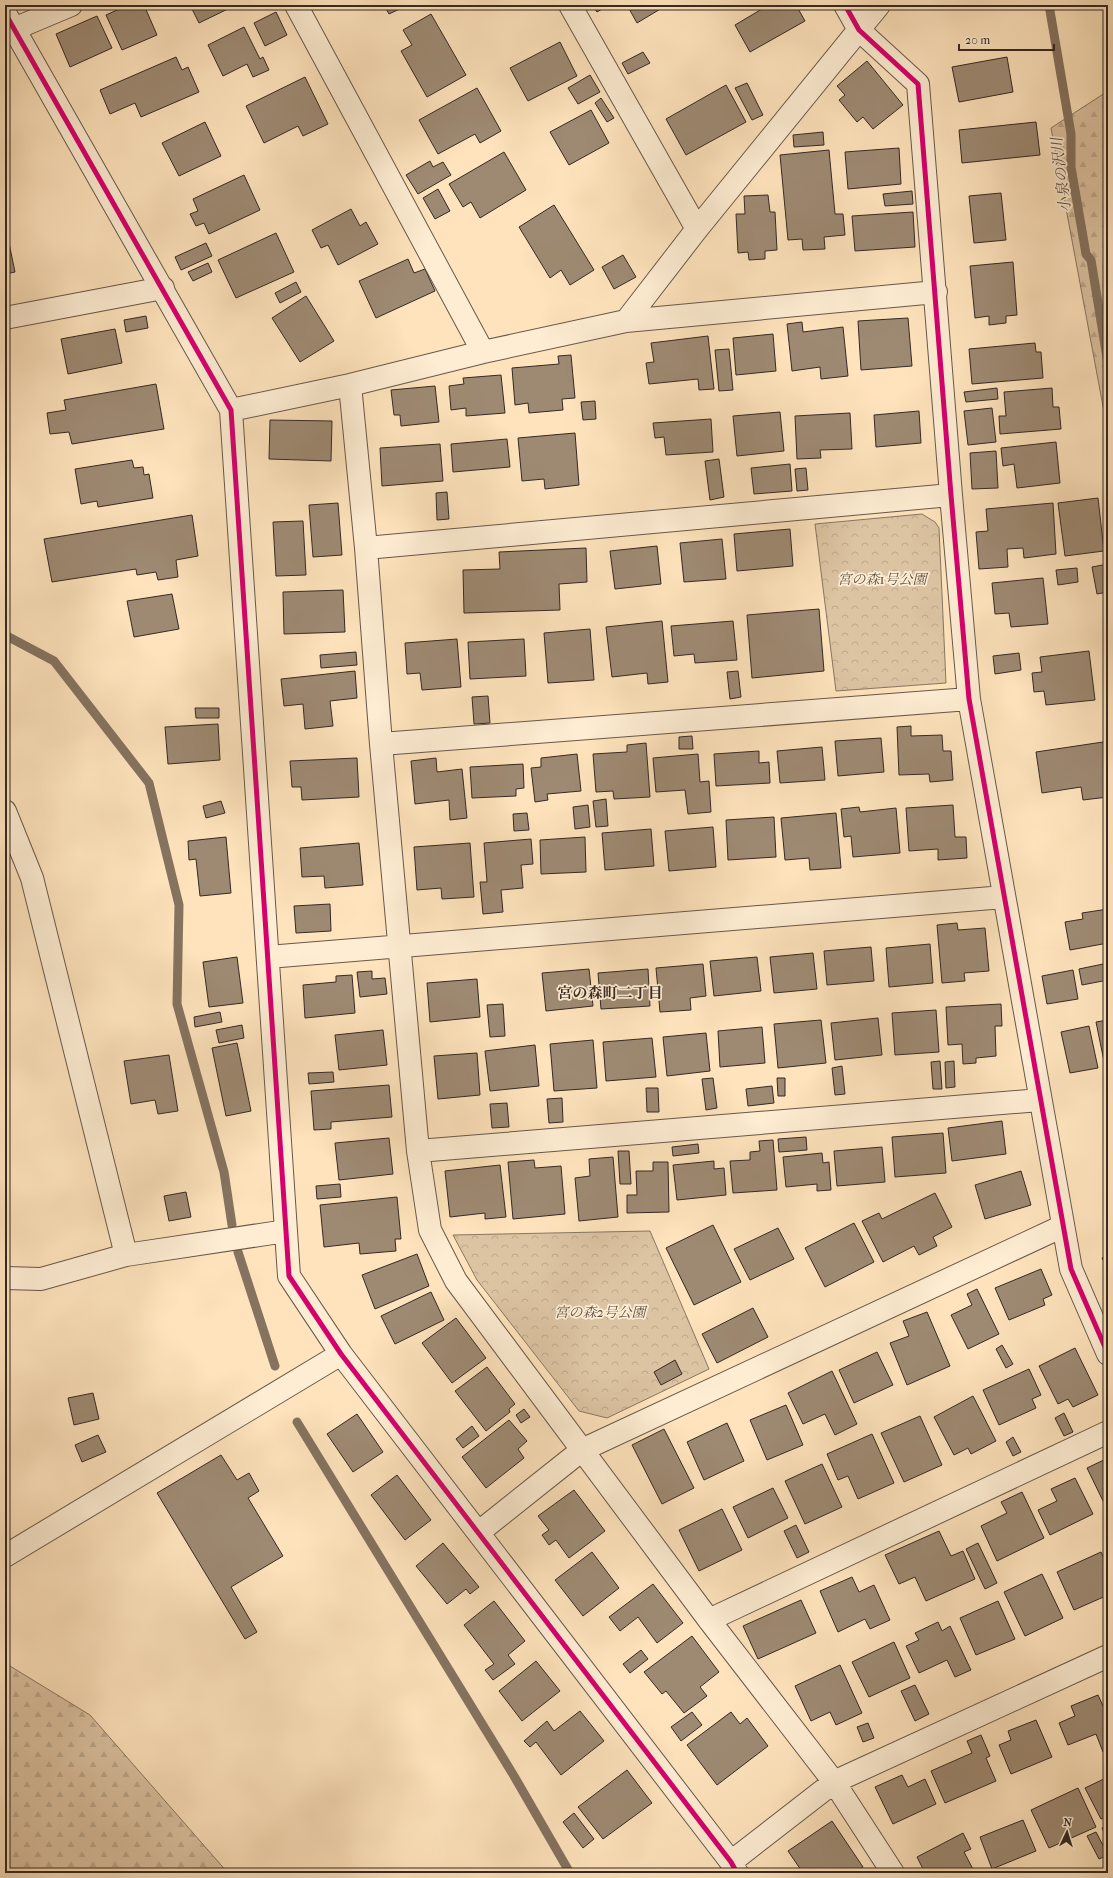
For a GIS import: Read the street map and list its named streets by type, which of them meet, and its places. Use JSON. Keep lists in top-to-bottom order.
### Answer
{
  "districts": ["宮の森町二丁目"],
  "water": ["小泉の沢川"],
  "parks": ["宮の森1号公園", "宮の森2号公園"],
  "scale_bar": "20 m",
  "north": "top"
}
